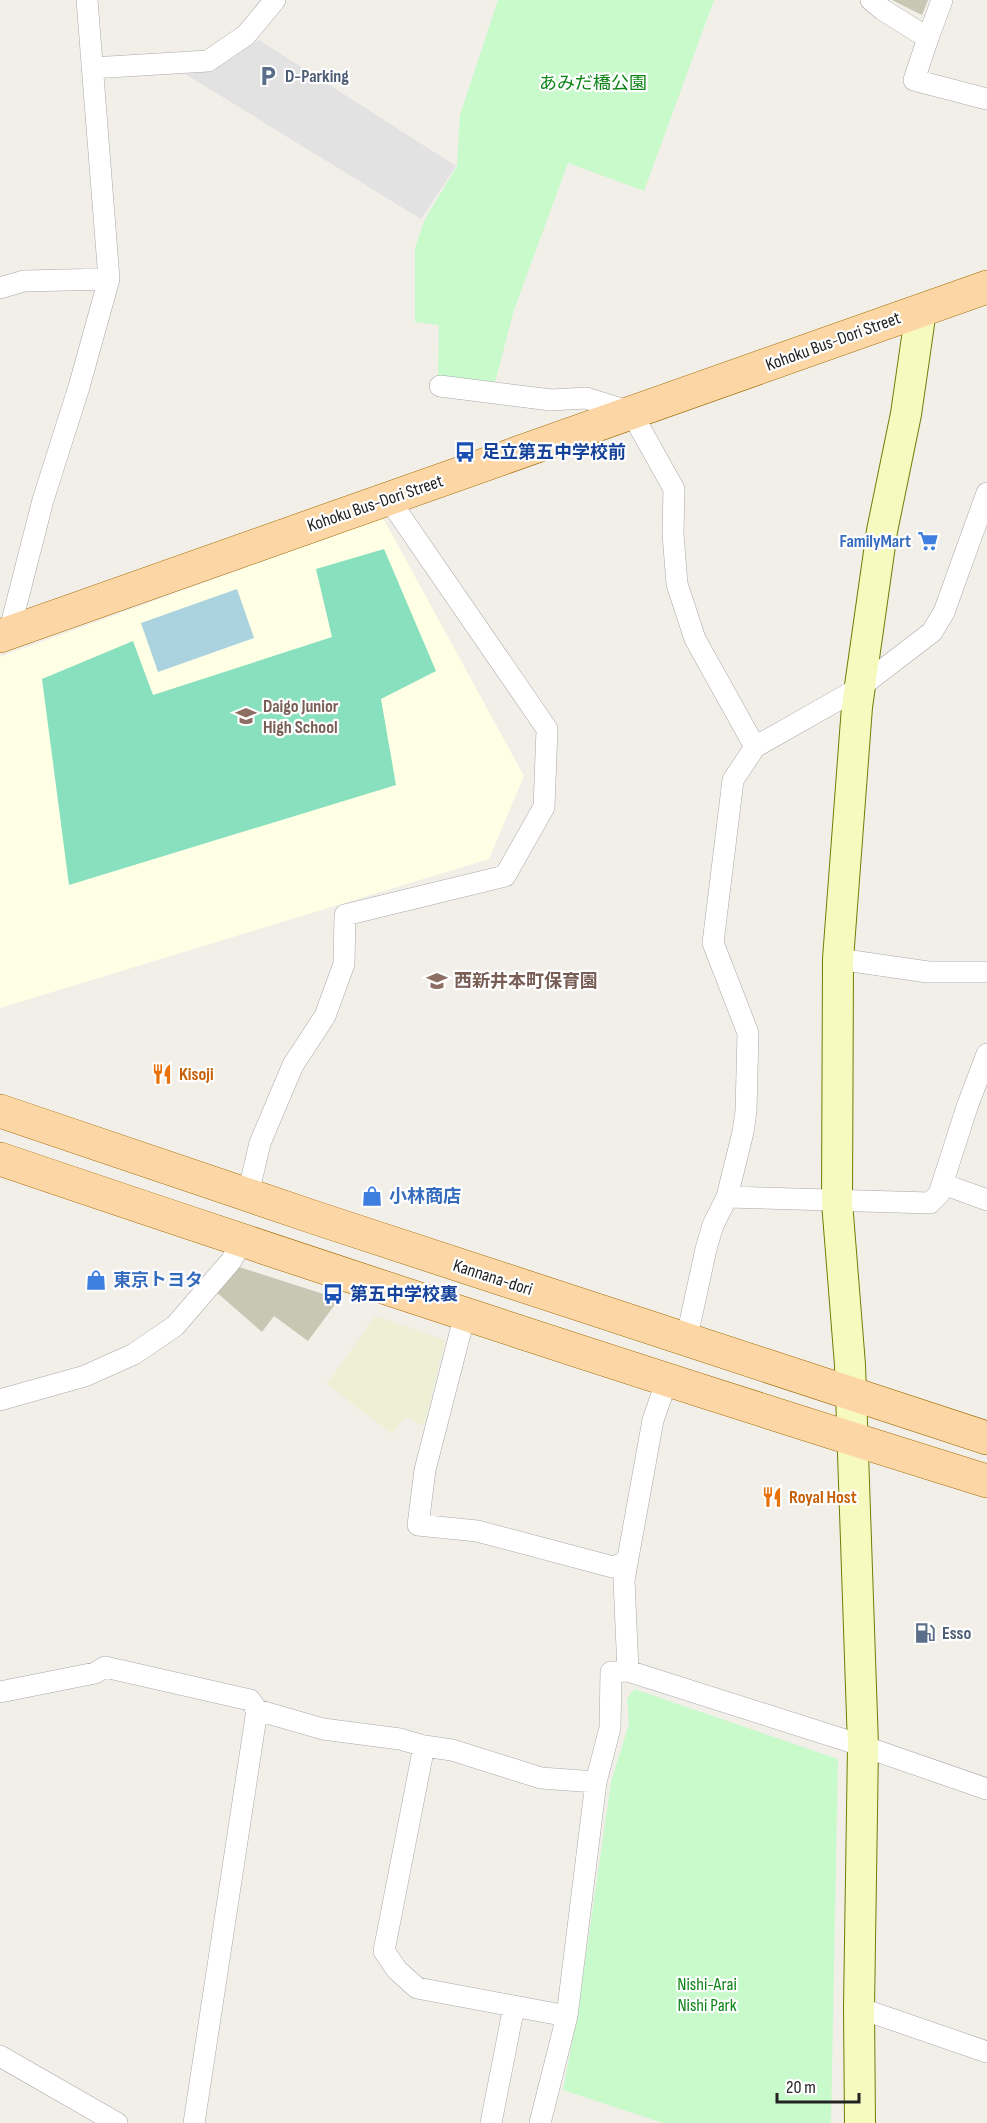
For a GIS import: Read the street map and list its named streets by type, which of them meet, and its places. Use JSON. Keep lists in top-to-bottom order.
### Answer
{
  "streets": {
    "main road": ["Kohoku Bus-Dori Street", "Kannana-dori"]
  },
  "parks": ["あみだ橋公園", "Nishi-Arai Nishi Park"],
  "places": {
    "parking": ["D-Parking"],
    "bus stop": ["足立第五中学校前", "第五中学校裏"],
    "supermarket": ["FamilyMart"],
    "school or university": ["Daigo Junior High School", "西新井本町保育園"],
    "restaurant": ["Kisoji", "Royal Host"],
    "shop": ["小林商店", "東京トヨタ"],
    "fuel station": ["Esso"]
  },
  "scale_bar": "20 m"
}
